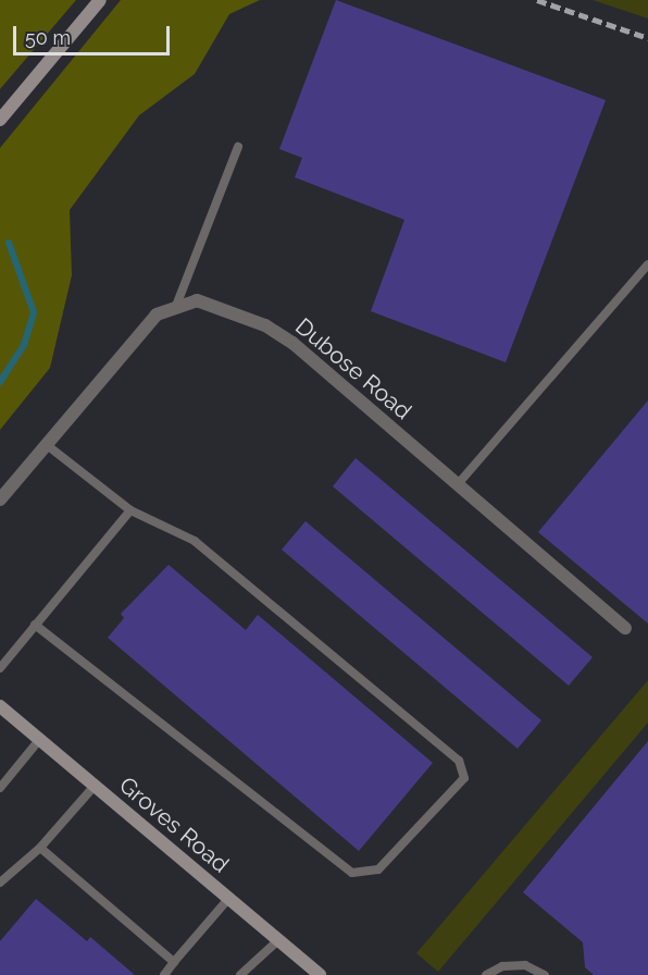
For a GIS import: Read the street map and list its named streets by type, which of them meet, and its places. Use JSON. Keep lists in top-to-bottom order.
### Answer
{
  "streets": {
    "street": ["Dubose Road", "Groves Road"]
  },
  "scale_bar": "50 m"
}
